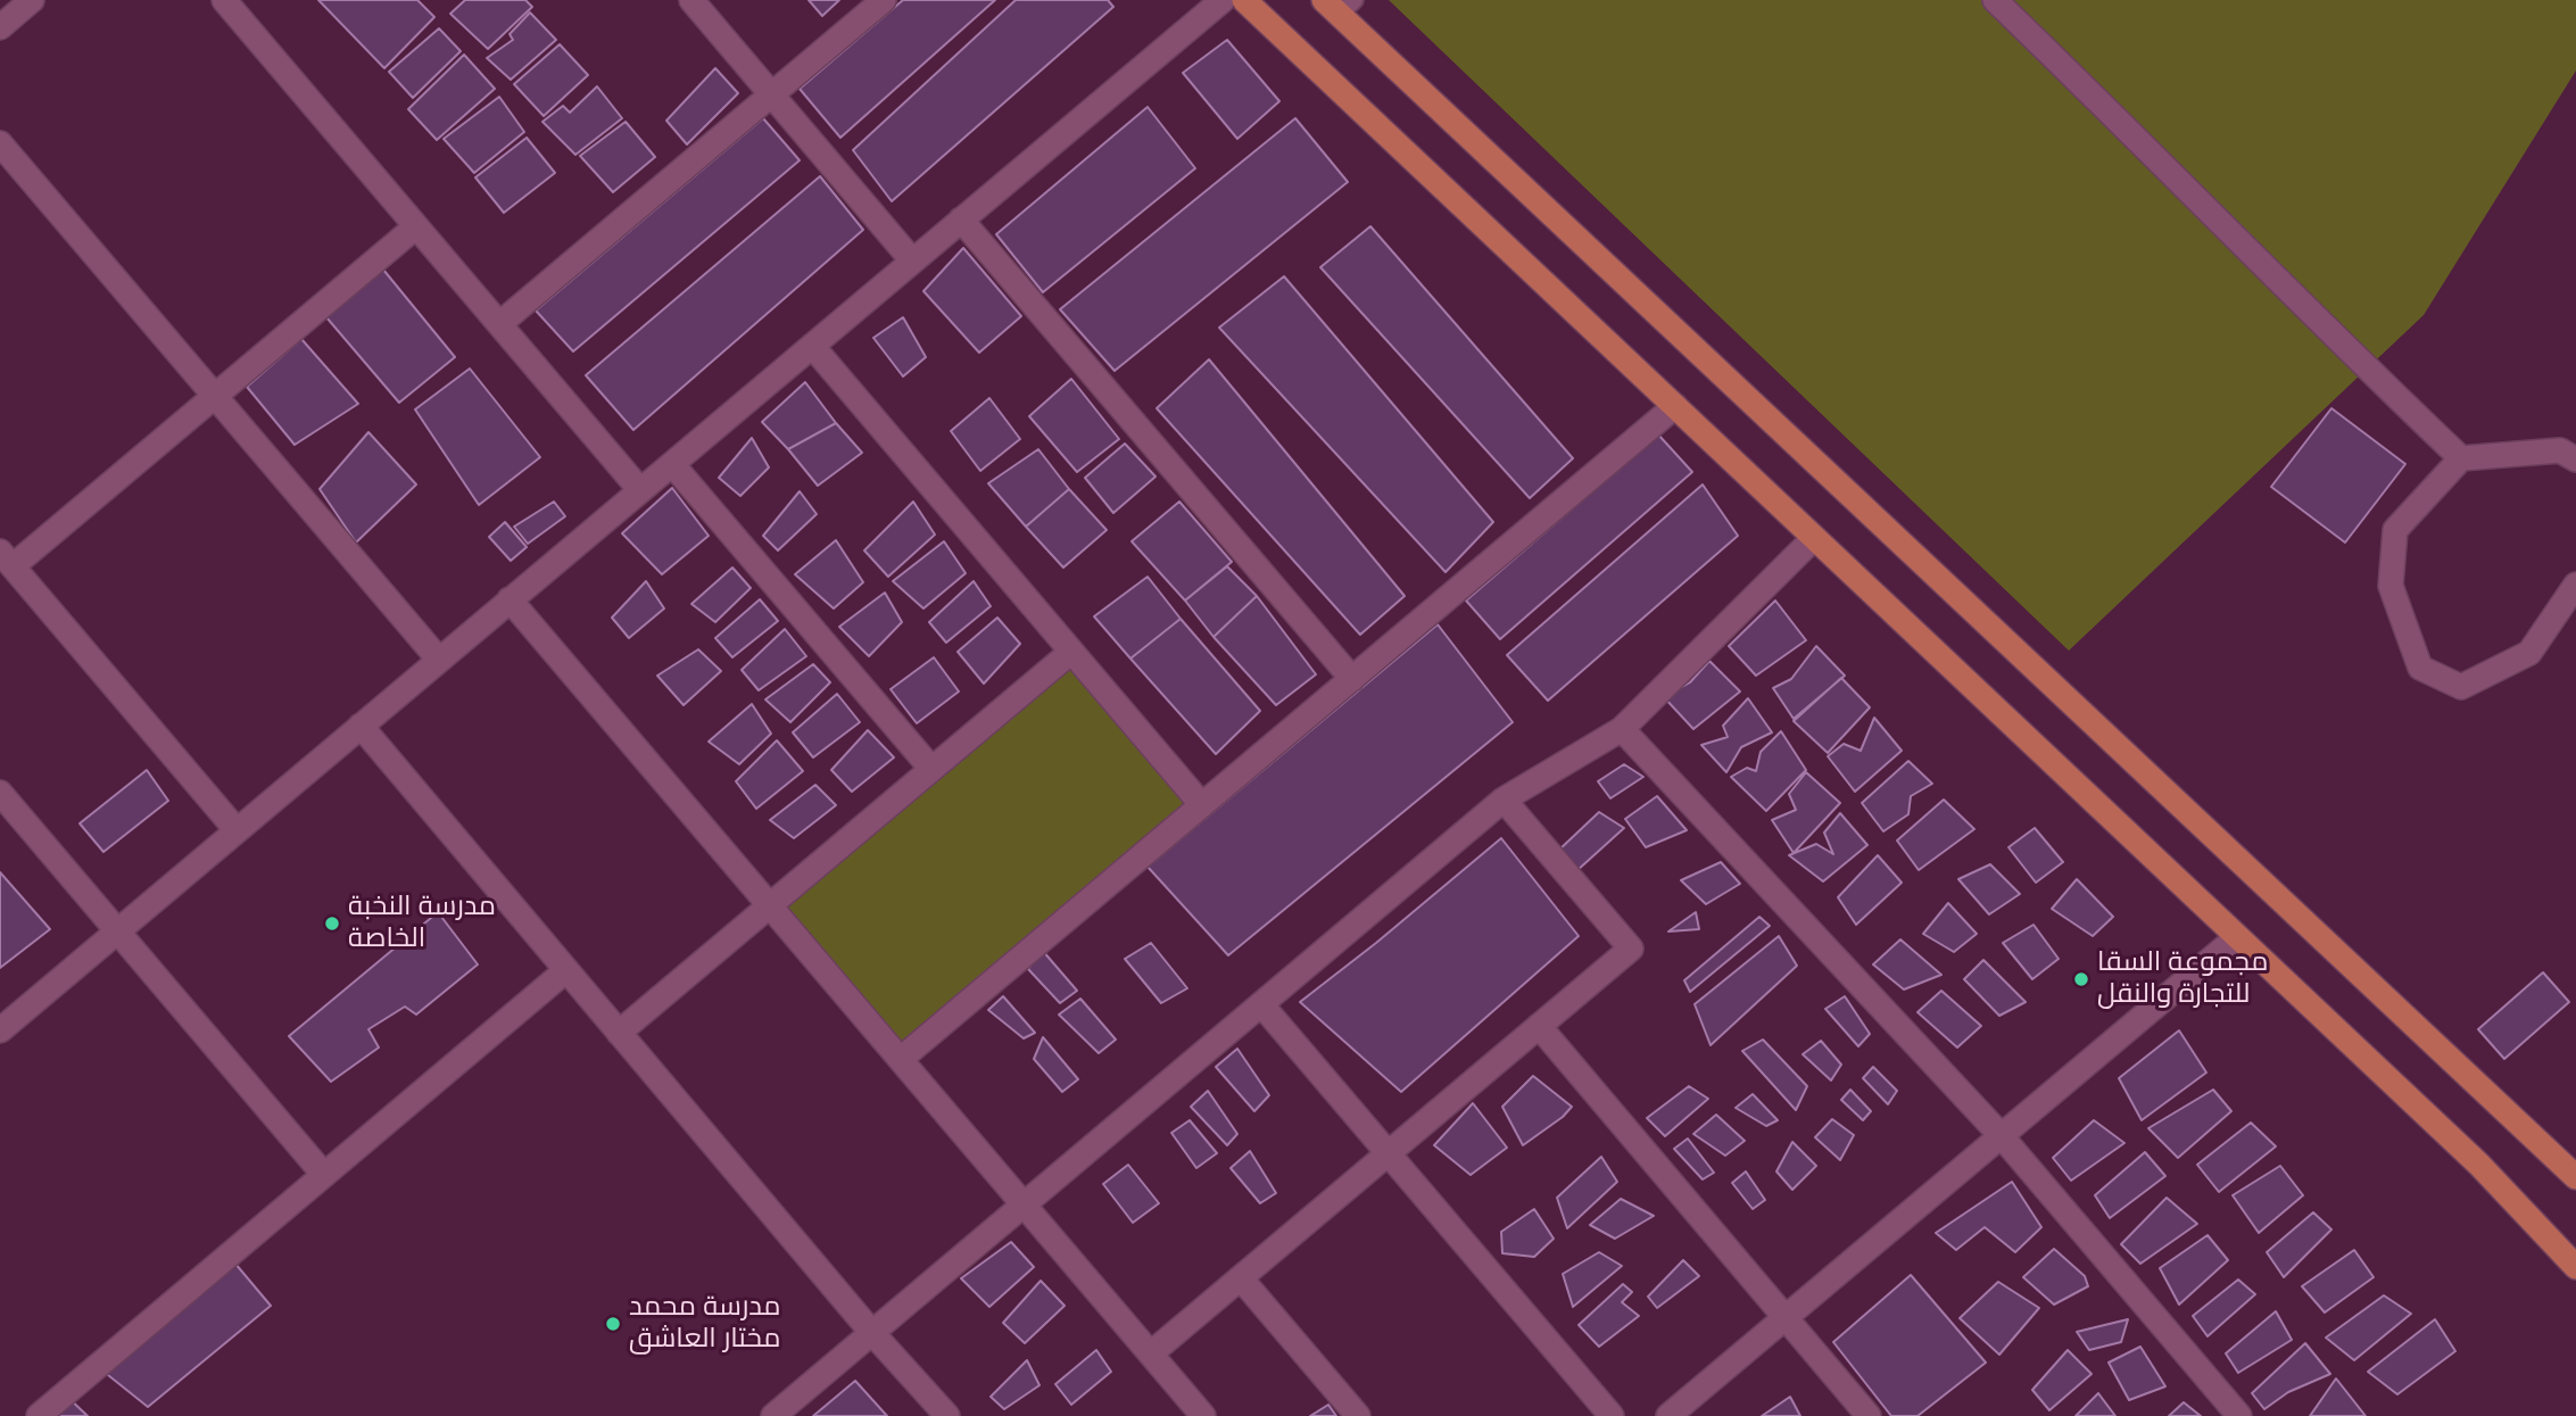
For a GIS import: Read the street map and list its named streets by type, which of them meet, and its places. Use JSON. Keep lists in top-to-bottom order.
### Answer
{
  "places": ["مدرسة النخبة الخاصة", "مجموعة السقا للتجارة والنقل", "مدرسة محمد مختار العاشق"]
}
